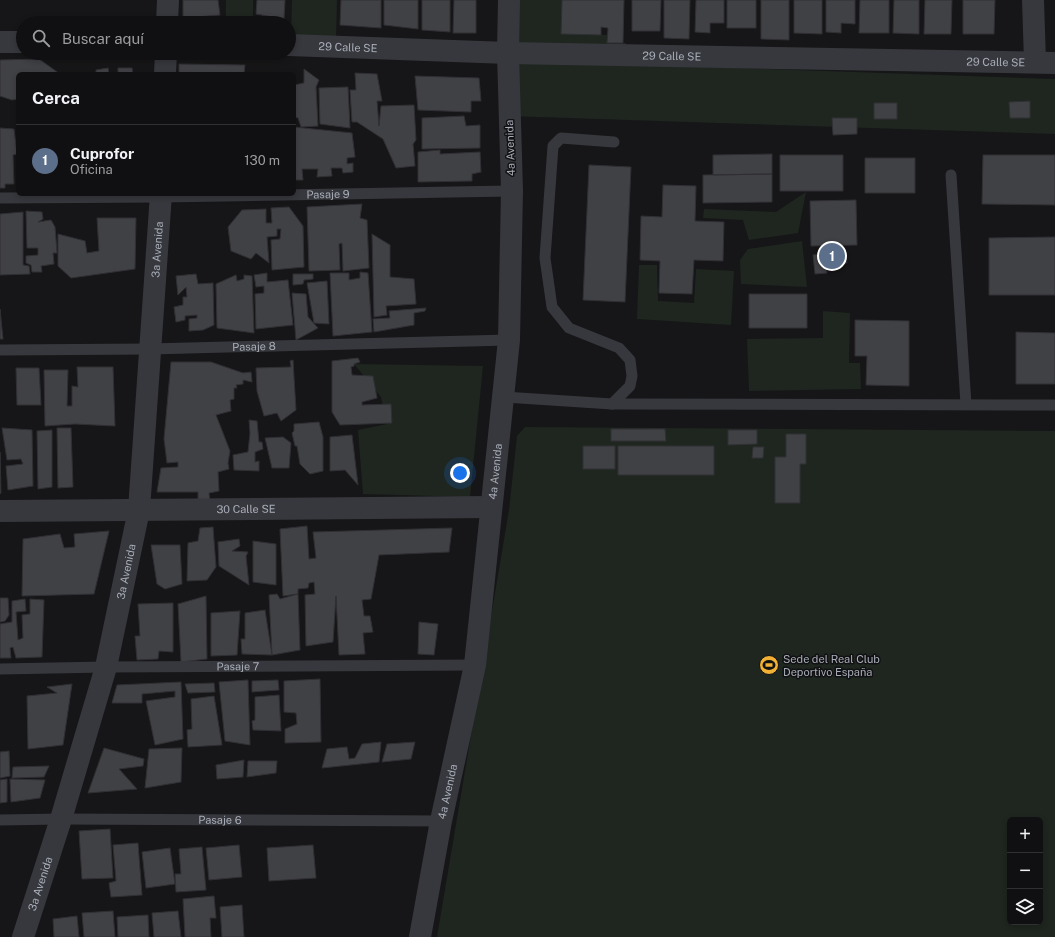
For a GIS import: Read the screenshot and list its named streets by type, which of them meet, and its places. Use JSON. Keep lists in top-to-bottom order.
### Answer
{
  "streets": {
    "street": [
      "29 Calle SE",
      "4a Avenida",
      "3a Avenida",
      "30 Calle SE"
    ],
    "lane": [
      "Pasaje 9",
      "Pasaje 8",
      "Pasaje 7",
      "Pasaje 6"
    ]
  },
  "crossings": [
    ["29 Calle SE", "4a Avenida"],
    ["4a Avenida", "Pasaje 9"],
    ["4a Avenida", "Pasaje 8"],
    ["4a Avenida", "30 Calle SE"],
    ["4a Avenida", "Pasaje 7"],
    ["4a Avenida", "Pasaje 6"],
    ["Pasaje 9", "3a Avenida"],
    ["3a Avenida", "Pasaje 8"],
    ["3a Avenida", "30 Calle SE"],
    ["3a Avenida", "Pasaje 7"],
    ["3a Avenida", "Pasaje 6"]
  ],
  "places": {
    "sports": ["Sede del Real Club Deportivo España"]
  },
  "page": {
    "search": "Buscar aquí",
    "heading": "Cerca",
    "list": [
      {
        "mark": "1",
        "name": "Cuprofor",
        "note": "Oficina",
        "value": "130 m"
      }
    ],
    "pins": "1",
    "map_buttons": ["+", "−"]
  }
}
